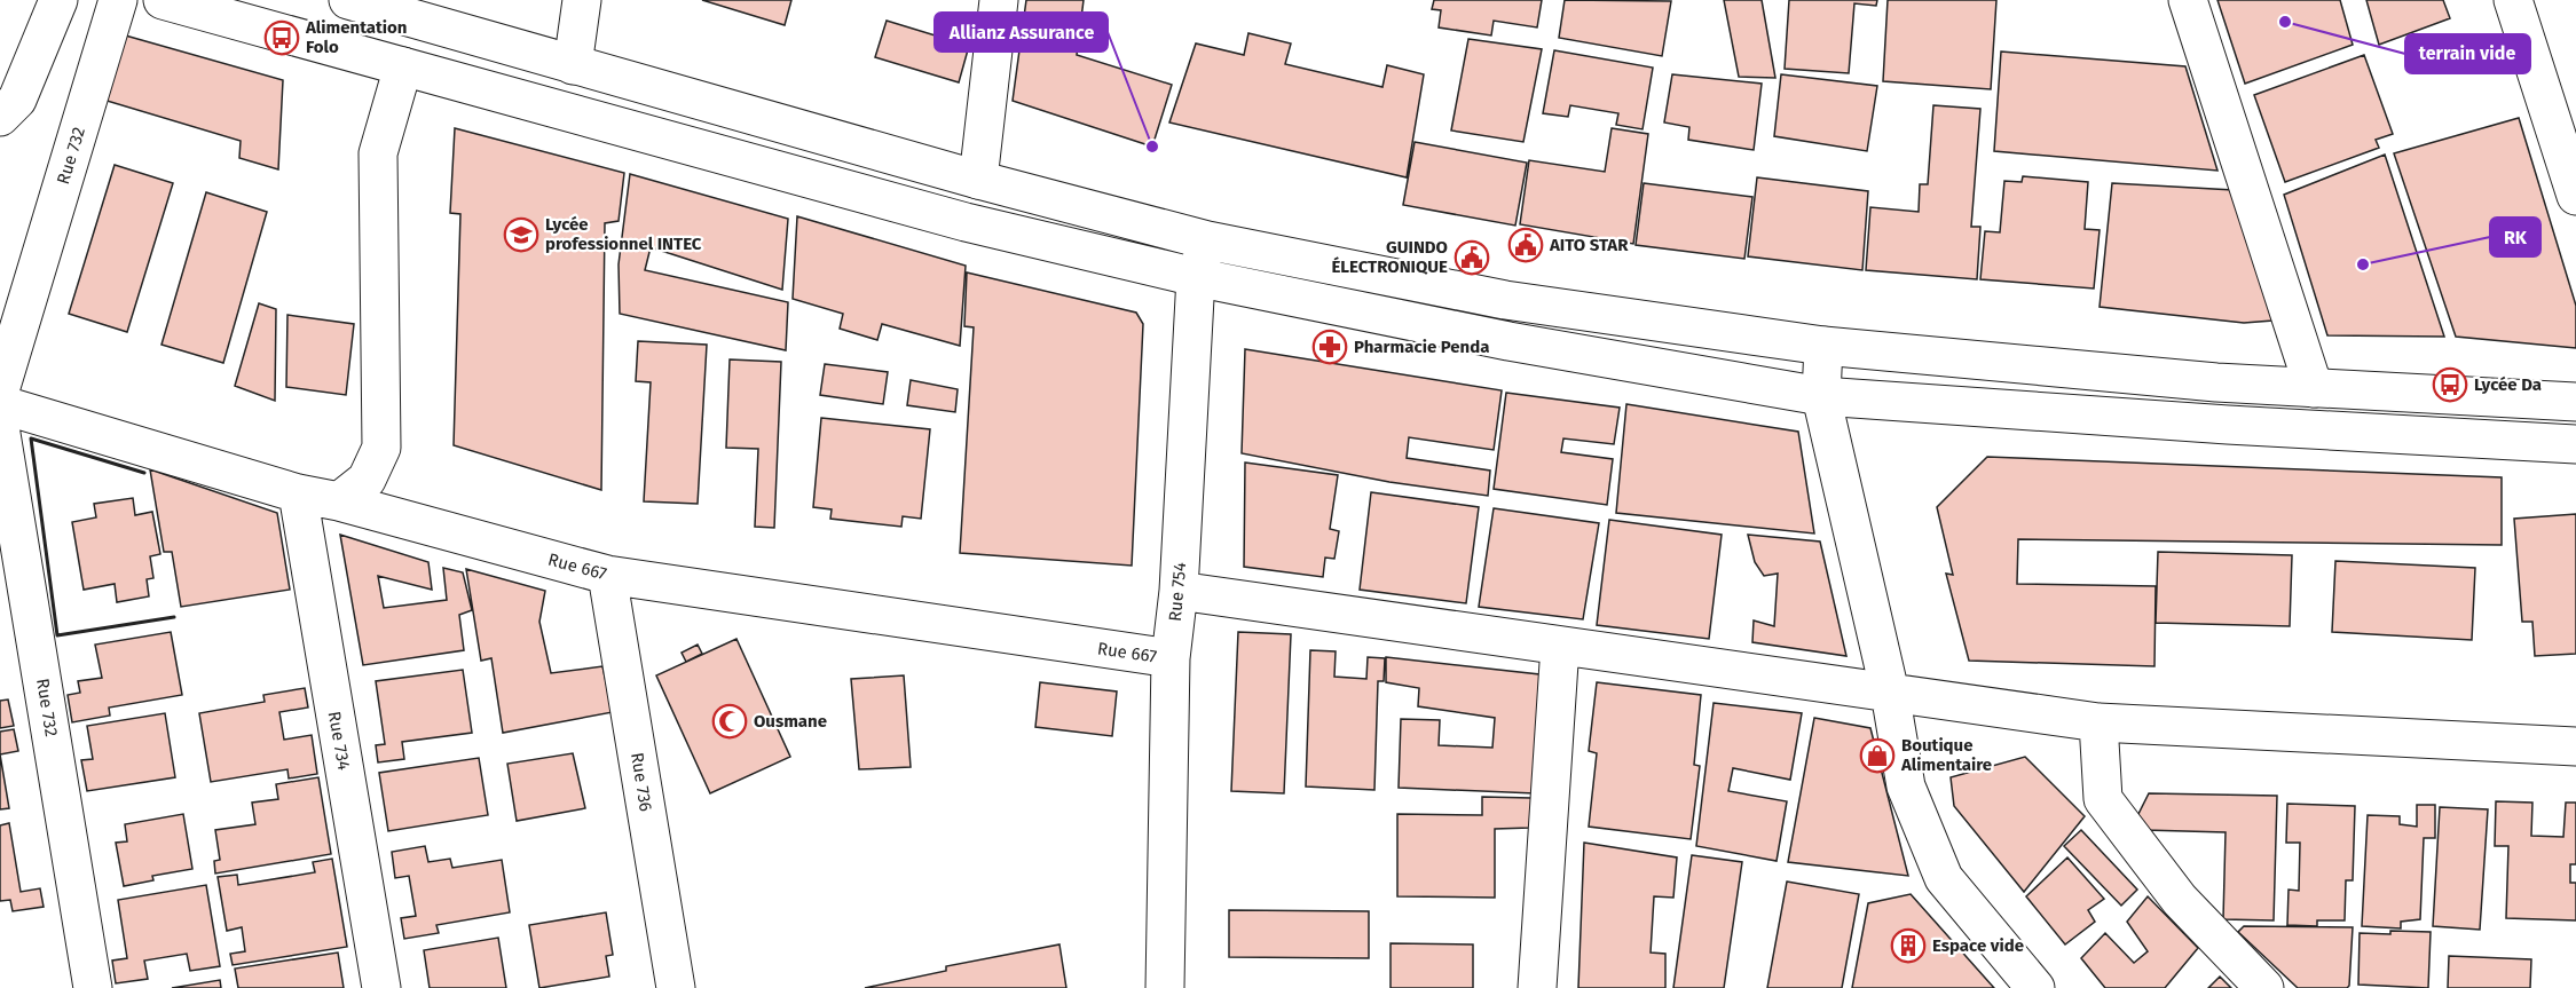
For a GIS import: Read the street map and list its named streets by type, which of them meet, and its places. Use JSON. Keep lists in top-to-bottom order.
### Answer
{
  "streets": {
    "street": [
      "Rue 732",
      "Rue 667",
      "Rue 754",
      "Rue 734",
      "Rue 736"
    ]
  },
  "crossings": [
    ["Rue 667", "Rue 754"],
    ["Rue 667", "Rue 734"],
    ["Rue 667", "Rue 736"]
  ],
  "places": {
    "other": ["terrain vide", "Allianz Assurance", "RK"],
    "bus stop": ["Alimentation Folo", "Lycée Da"],
    "school or university": ["Lycée professionnel INTEC"],
    "public building": ["AITO STAR", "GUINDO ÉLECTRONIQUE"],
    "pharmacy": ["Pharmacie Penda"],
    "mosque": ["Ousmane"],
    "shop": ["Boutique Alimentaire"],
    "building": ["Espace vide"]
  }
}
